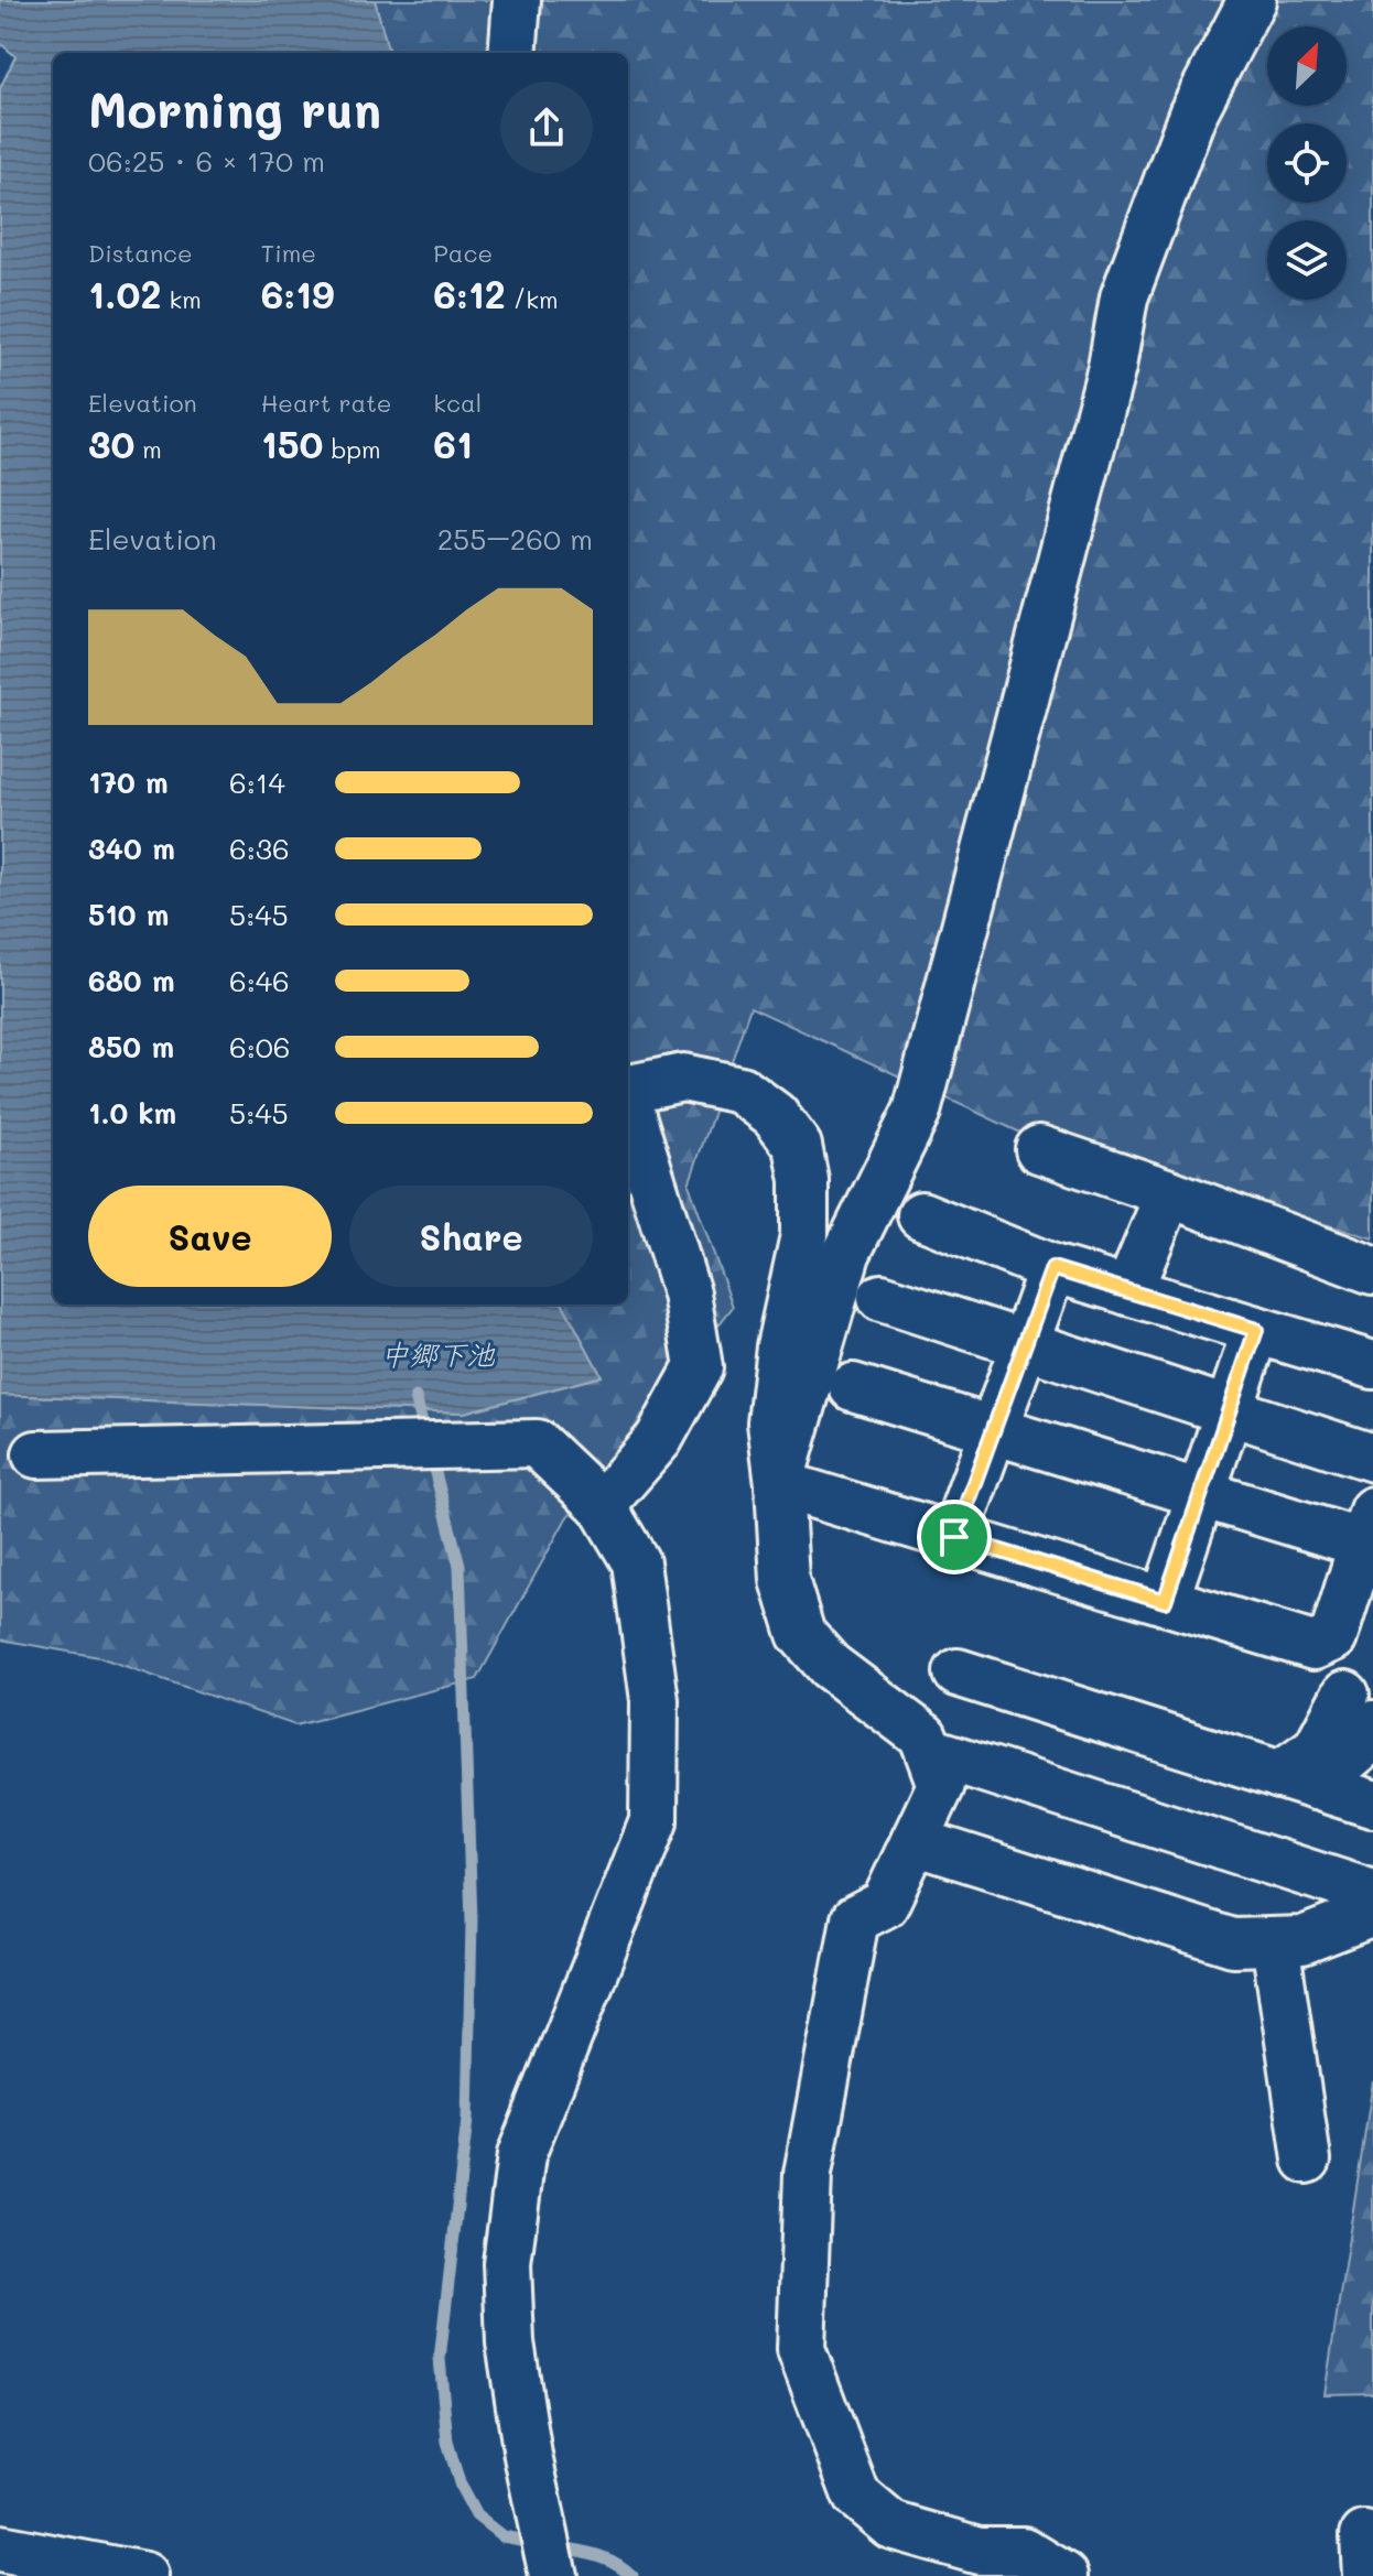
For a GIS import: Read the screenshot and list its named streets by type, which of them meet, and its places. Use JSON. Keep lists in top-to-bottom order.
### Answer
{
  "water": ["中郷下池"],
  "north": "top right",
  "page": {
    "heading": ["Morning run", "06:25 · 6 × 170 m"],
    "stats": [
      ["Distance", "1.02 km"],
      ["Time", "6:19"],
      ["Pace", "6:12 /km"],
      ["Elevation", "30 m"],
      ["Heart rate", "150 bpm"],
      ["kcal", "61"]
    ],
    "chart": ["Elevation", "255–260 m"],
    "list": [
      {
        "name": "170 m",
        "note": "6:14"
      },
      {
        "name": "340 m",
        "note": "6:36"
      },
      {
        "name": "510 m",
        "note": "5:45"
      },
      {
        "name": "680 m",
        "note": "6:46"
      },
      {
        "name": "850 m",
        "note": "6:06"
      },
      {
        "name": "1.0 km",
        "note": "5:45"
      }
    ],
    "buttons": ["Save", "Share"]
  }
}
